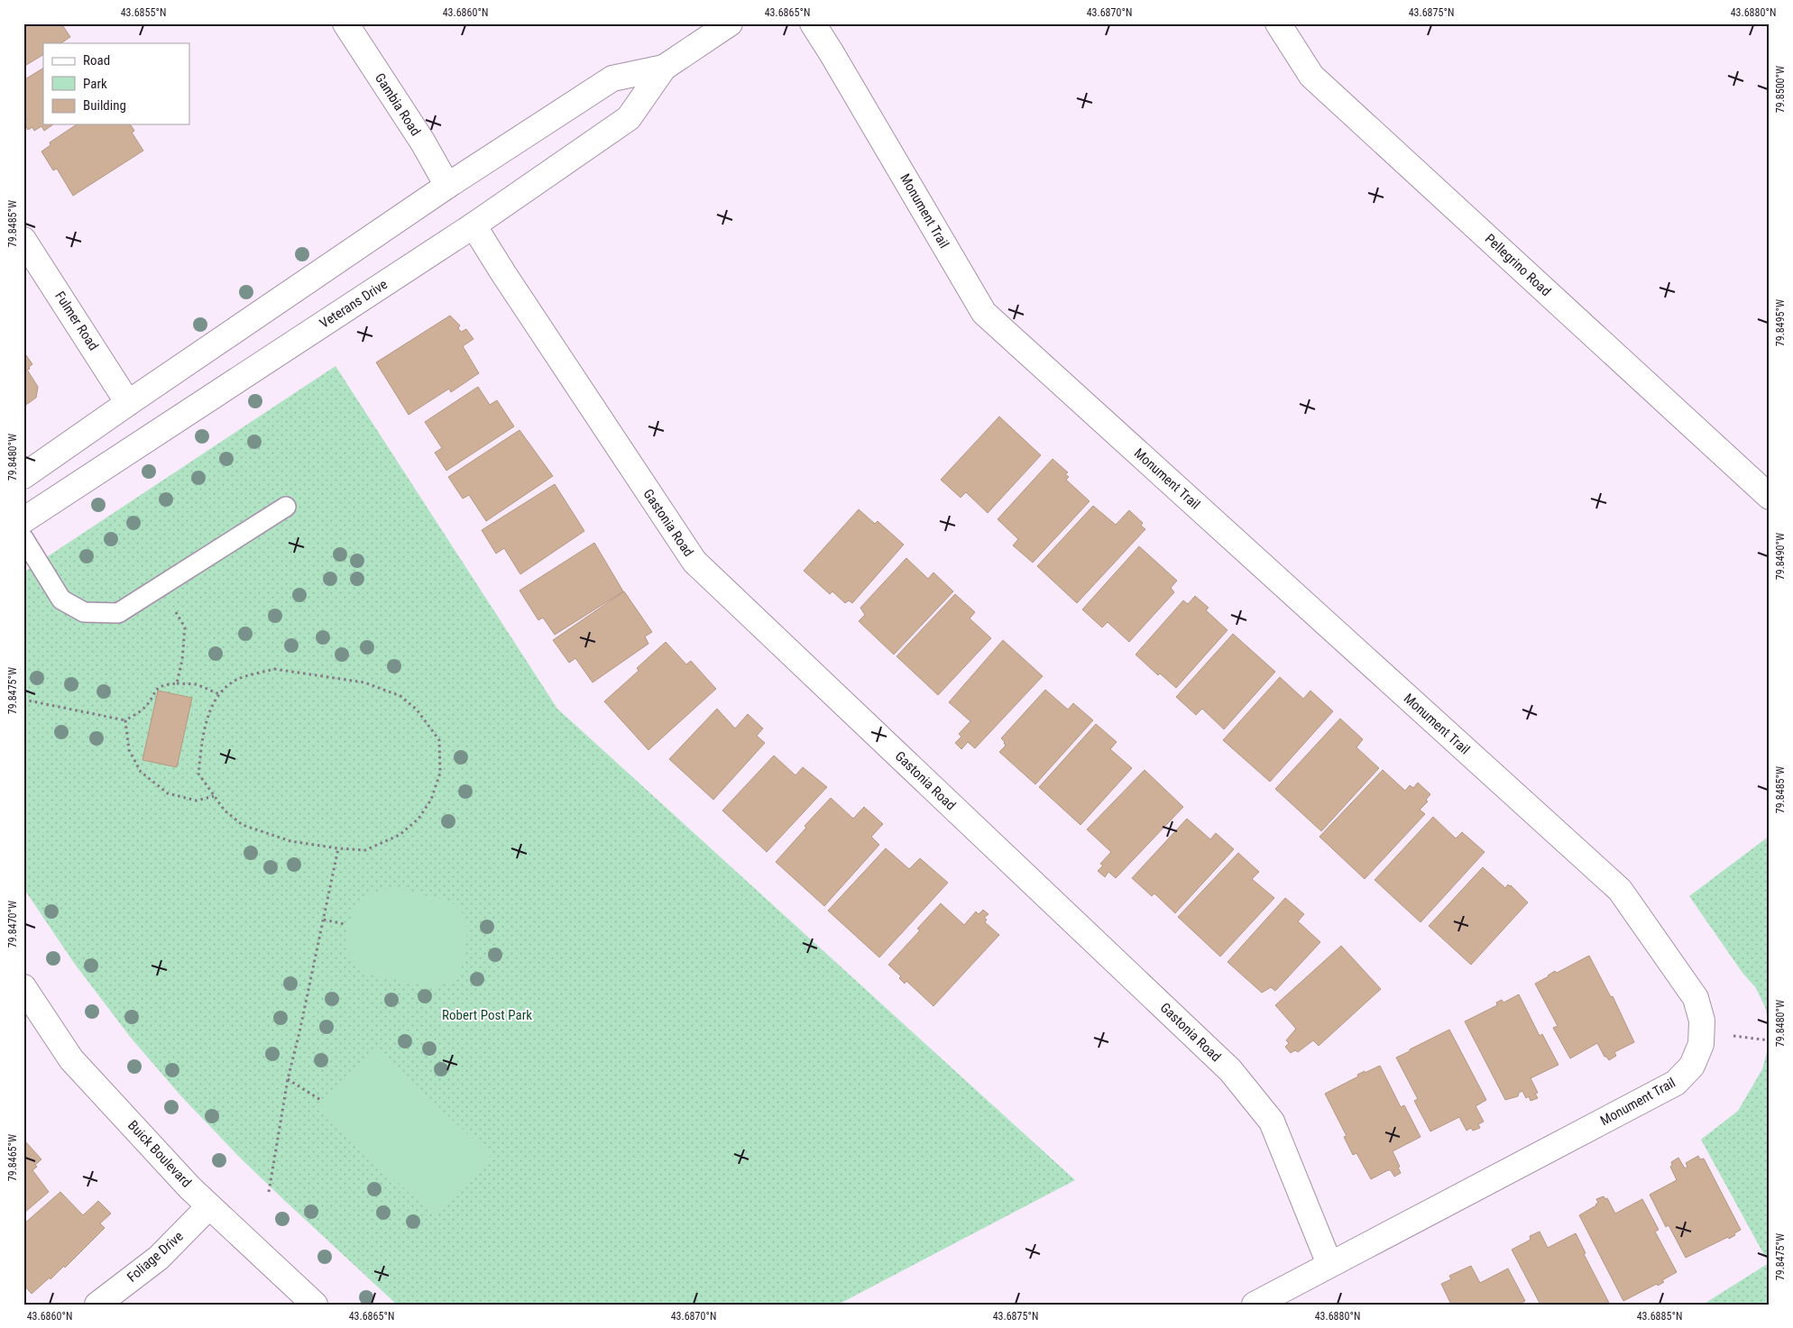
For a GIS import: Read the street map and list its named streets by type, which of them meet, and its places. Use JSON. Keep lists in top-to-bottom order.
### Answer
{
  "streets": {
    "street": [
      "Gambia Road",
      "Monument Trail",
      "Pellegrino Road",
      "Veterans Drive",
      "Fulmer Road",
      "Gastonia Road",
      "Buick Boulevard",
      "Foliage Drive"
    ]
  },
  "crossings": [
    ["Gambia Road", "Veterans Drive"],
    ["Monument Trail", "Gastonia Road"],
    ["Veterans Drive", "Fulmer Road"],
    ["Veterans Drive", "Gastonia Road"],
    ["Buick Boulevard", "Foliage Drive"]
  ],
  "parks": ["Robert Post Park"],
  "legend": ["Road", "Park", "Building"],
  "coordinates": [
    "43.6855°N",
    "43.6860°N",
    "43.6865°N",
    "43.6870°N",
    "43.6875°N",
    "43.6880°N",
    "79.8500°W",
    "79.8485°W",
    "79.8495°W",
    "79.8480°W",
    "79.8490°W",
    "79.8475°W",
    "79.8470°W",
    "79.8465°W",
    "43.6885°N"
  ]
}
